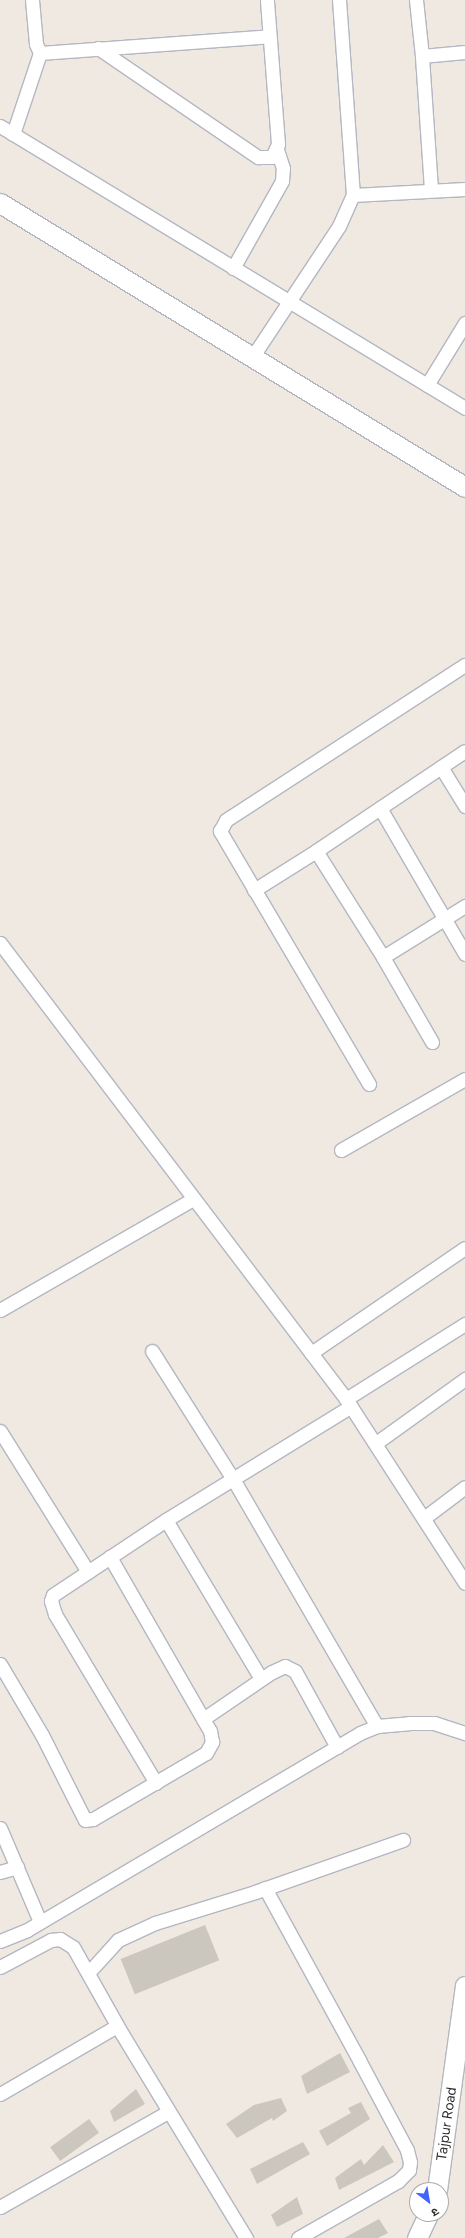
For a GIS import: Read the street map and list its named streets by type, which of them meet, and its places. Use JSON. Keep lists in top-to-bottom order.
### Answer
{
  "streets": {
    "street": ["Tajpur Road"]
  },
  "north": "bottom right"
}
